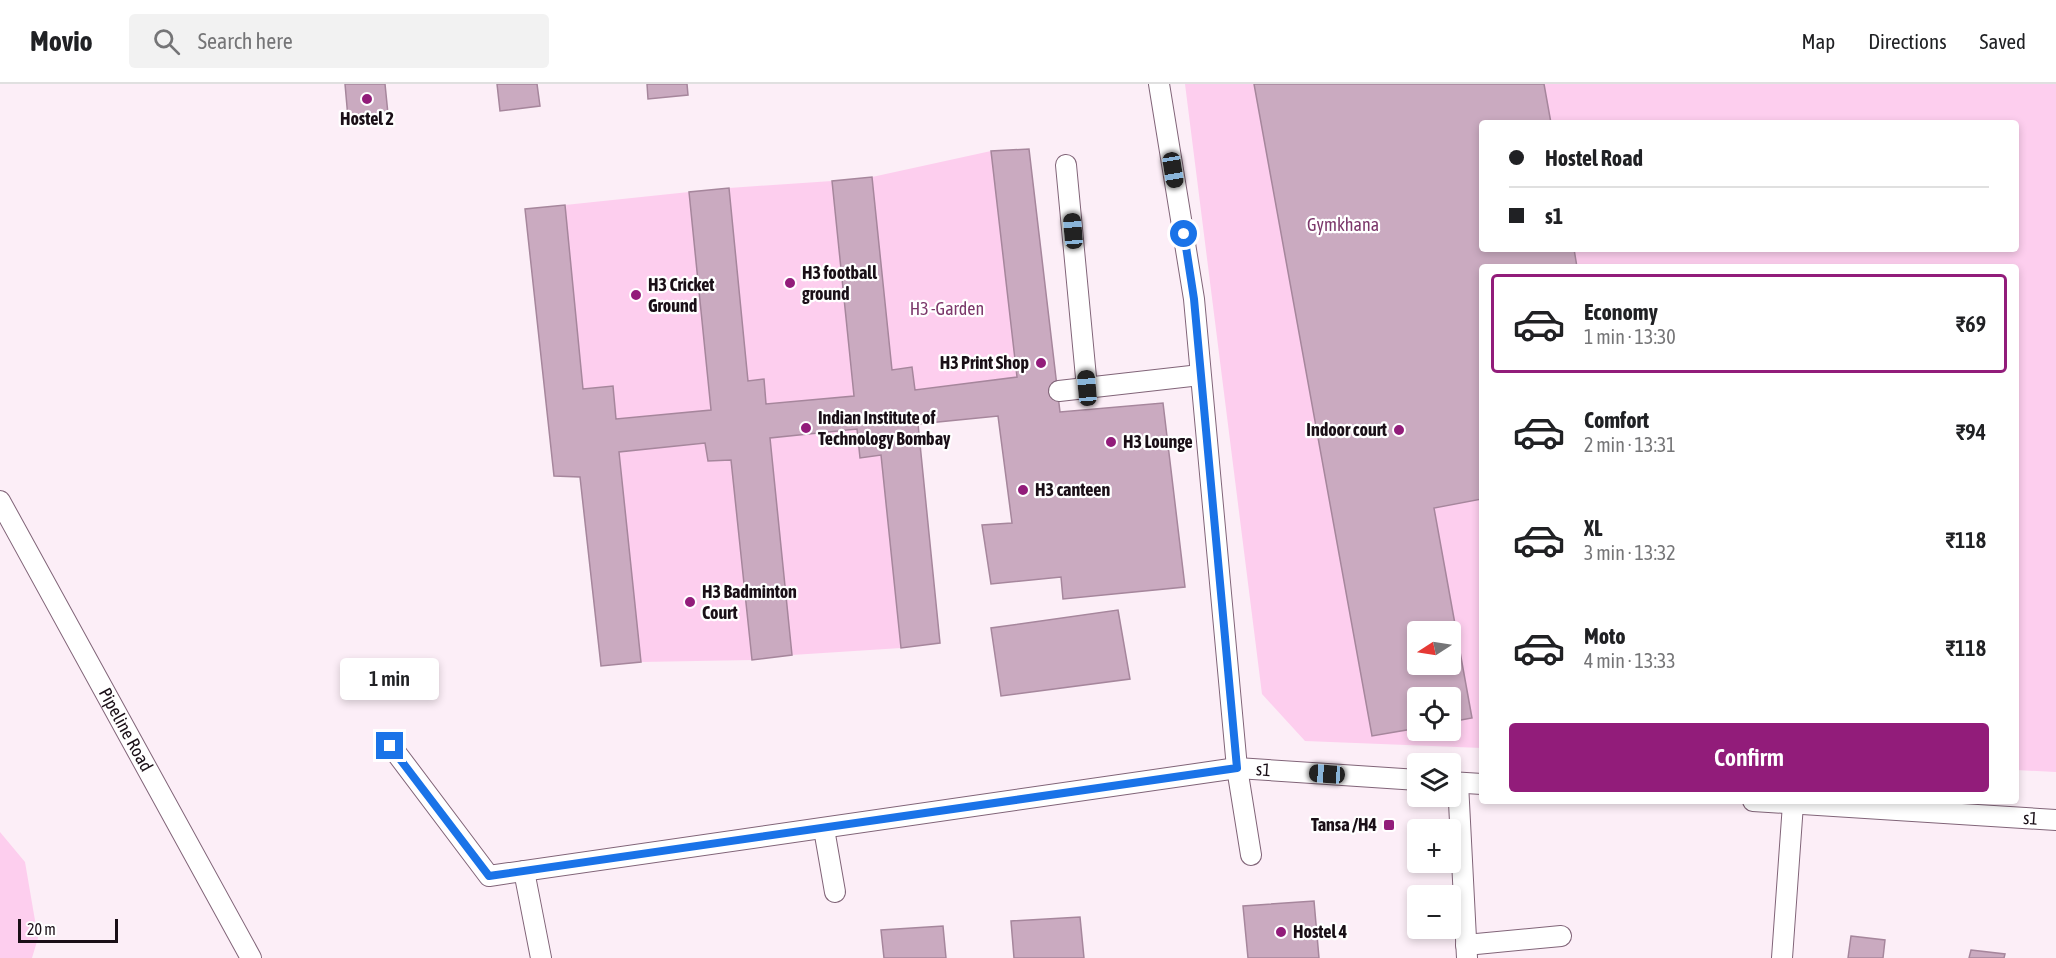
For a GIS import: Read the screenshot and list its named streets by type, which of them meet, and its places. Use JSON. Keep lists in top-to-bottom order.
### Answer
{
  "streets": {
    "lane": ["Pipeline Road", "s1"]
  },
  "parks": ["Gymkhana", "H3 -Garden"],
  "places": {
    "other": [
      "Hostel 2",
      "H3 football ground",
      "H3 Cricket Ground",
      "H3 Print Shop",
      "Indian Institute of Technology Bombay",
      "Indoor court",
      "H3 Lounge",
      "H3 canteen",
      "H3 Badminton Court",
      "Hostel 4"
    ],
    "transit": ["Tansa /H4"]
  },
  "scale_bar": "20 m",
  "north": "left",
  "page": {
    "header": "Movio",
    "search": "Search here",
    "nav": ["Map", "Directions", "Saved"],
    "banner": ["Hostel Road", "s1"],
    "list": [
      {
        "name": "Economy",
        "note": "1 min · 13:30",
        "value": "₹69"
      },
      {
        "name": "Comfort",
        "note": "2 min · 13:31",
        "value": "₹94"
      },
      {
        "name": "XL",
        "note": "3 min · 13:32",
        "value": "₹118"
      },
      {
        "name": "Moto",
        "note": "4 min · 13:33",
        "value": "₹118"
      }
    ],
    "map_buttons": ["+", "−"],
    "bubble": "1 min",
    "buttons": "Confirm",
    "scale": "20 m"
  }
}
